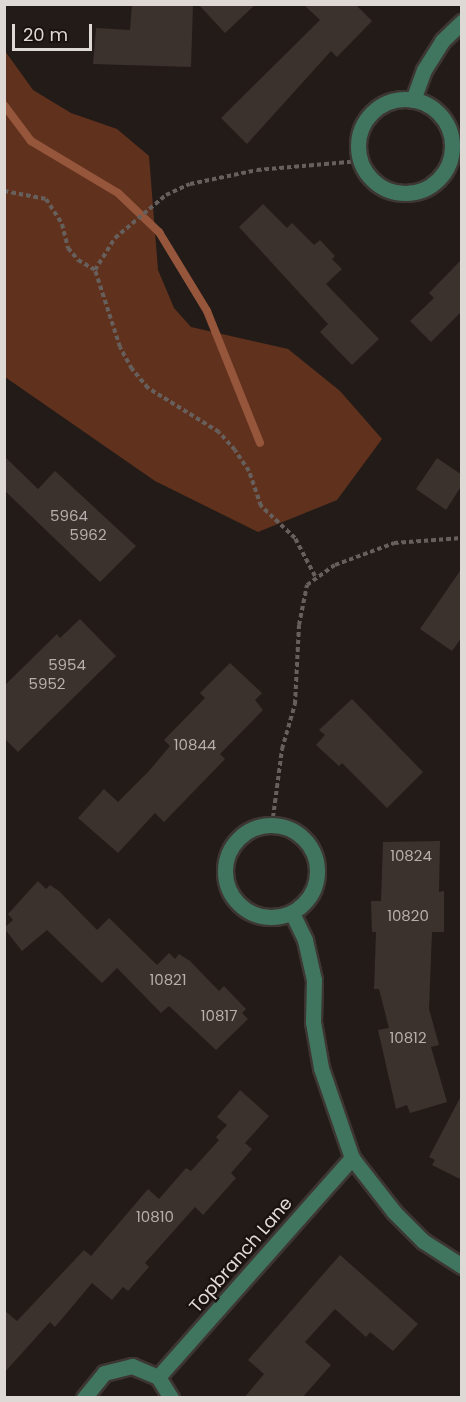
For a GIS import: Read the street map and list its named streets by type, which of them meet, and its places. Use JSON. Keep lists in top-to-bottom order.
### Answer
{
  "streets": {
    "street": ["Topbranch Lane"]
  },
  "house_numbers": [
    "5964",
    "5962",
    "5954",
    "5952",
    "10844",
    "10824",
    "10820",
    "10821",
    "10817",
    "10812",
    "10810"
  ],
  "scale_bar": "20 m"
}
